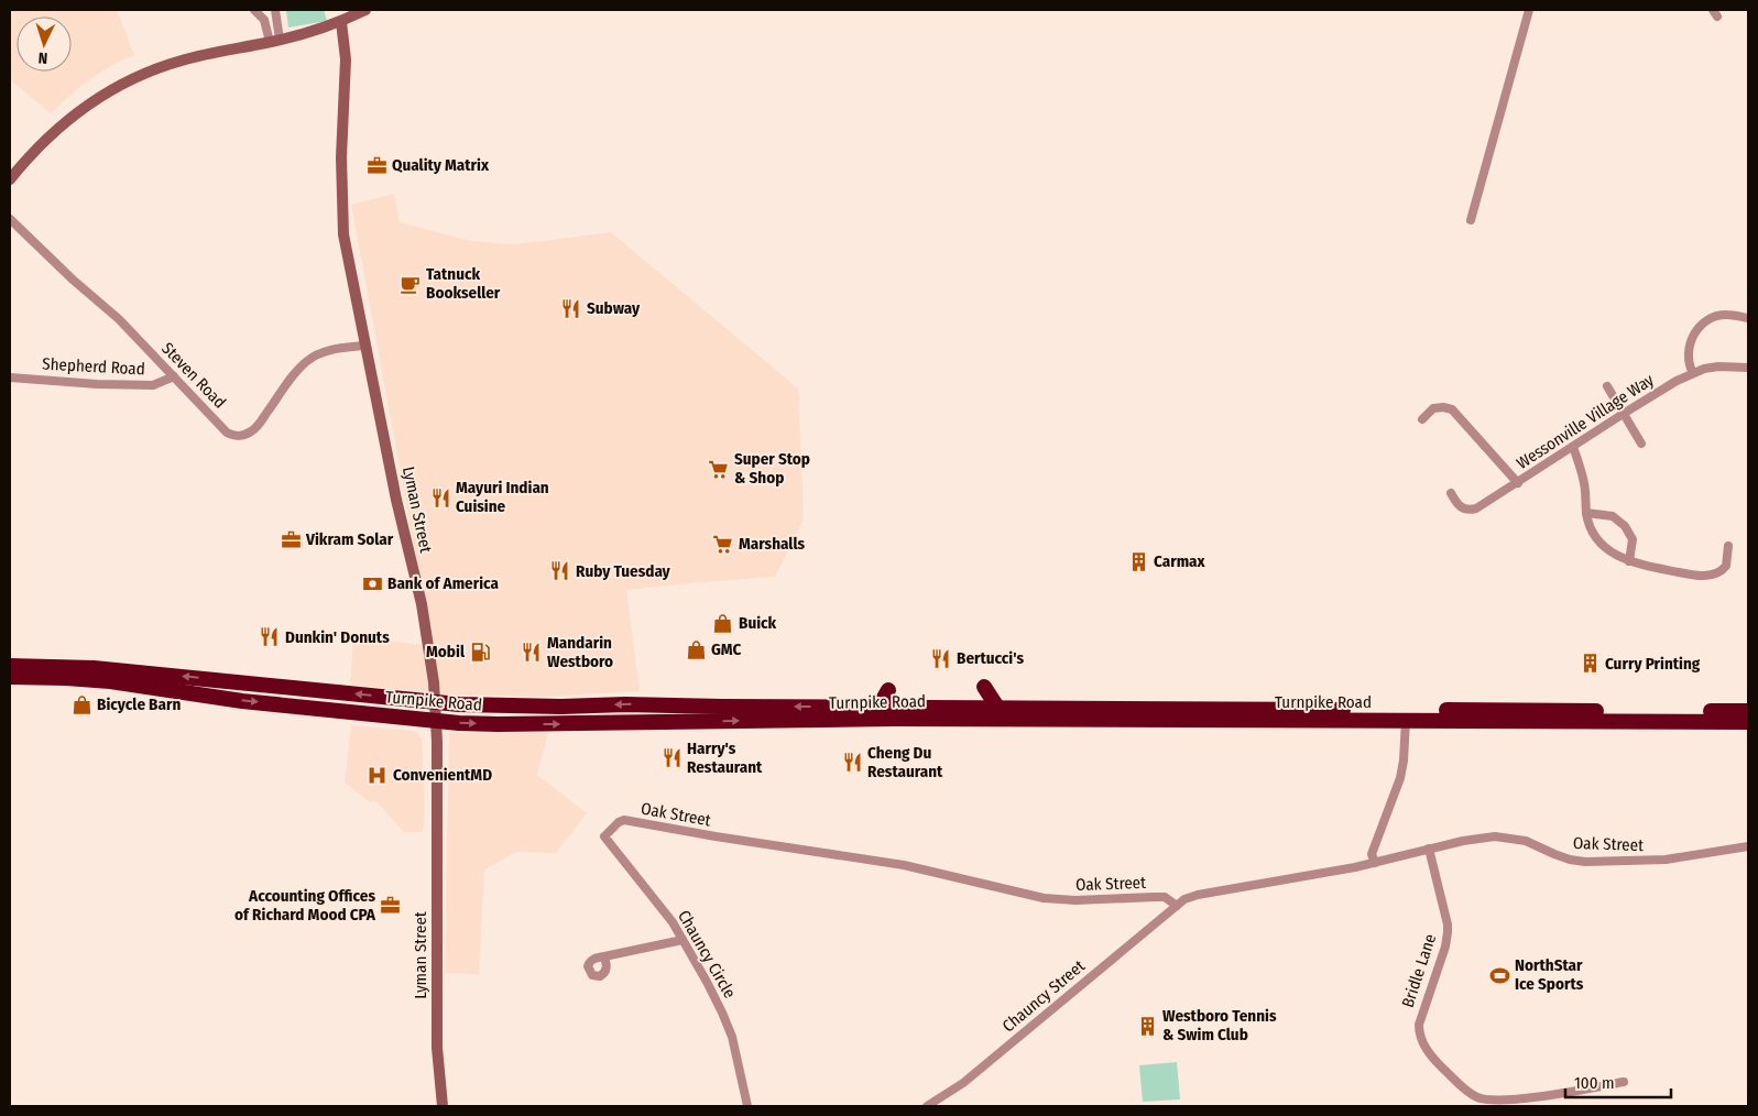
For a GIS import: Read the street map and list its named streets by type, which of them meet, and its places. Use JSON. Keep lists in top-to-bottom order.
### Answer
{
  "streets": {
    "highway": ["Turnpike Road"],
    "street": [
      "Shepherd Road",
      "Steven Road",
      "Wessonville Village Way",
      "Lyman Street",
      "Oak Street",
      "Chauncy Circle",
      "Bridle Lane",
      "Chauncy Street"
    ]
  },
  "crossings": [
    ["Shepherd Road", "Steven Road"],
    ["Steven Road", "Lyman Street"],
    ["Lyman Street", "Turnpike Road"],
    ["Oak Street", "Chauncy Circle"],
    ["Oak Street", "Bridle Lane"],
    ["Oak Street", "Chauncy Street"]
  ],
  "places": {
    "office": ["Quality Matrix", "Vikram Solar", "Accounting Offices of Richard Mood CPA"],
    "cafe": ["Tatnuck Bookseller"],
    "restaurant": [
      "Subway",
      "Mayuri Indian Cuisine",
      "Ruby Tuesday",
      "Dunkin' Donuts",
      "Mandarin Westboro",
      "Bertucci's",
      "Harry's Restaurant",
      "Cheng Du Restaurant"
    ],
    "supermarket": ["Super Stop & Shop", "Marshalls"],
    "building": ["Carmax", "Curry Printing", "Westboro Tennis & Swim Club"],
    "bank": ["Bank of America"],
    "shop": ["Buick", "GMC", "Bicycle Barn"],
    "fuel station": ["Mobil"],
    "hospital": ["ConvenientMD"],
    "sports": ["NorthStar Ice Sports"]
  },
  "scale_bar": "100 m",
  "north": "bottom"
}
